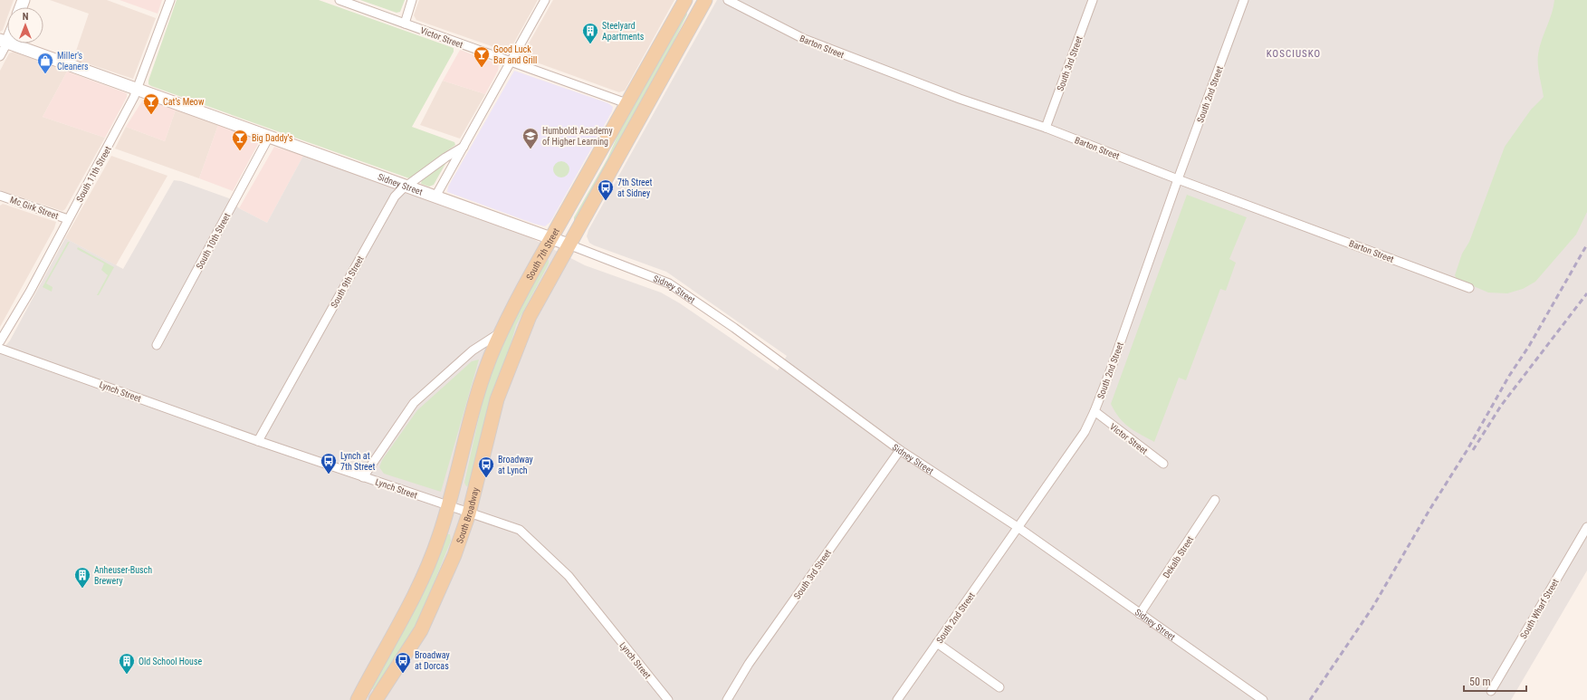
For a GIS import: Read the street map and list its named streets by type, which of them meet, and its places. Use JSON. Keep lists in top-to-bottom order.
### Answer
{
  "streets": {
    "main road": ["South 7th Street", "South Broadway"],
    "street": [
      "Victor Street",
      "Barton Street",
      "South 3rd Street",
      "South 2nd Street",
      "South 11th Street",
      "Sidney Street",
      "Mc Girk Street",
      "South 10th Street",
      "South 9th Street",
      "Lynch Street",
      "Dekalb Street",
      "South Wharf Street"
    ]
  },
  "crossings": [
    ["Victor Street", "South 2nd Street"],
    ["Victor Street", "South 7th Street"],
    ["Barton Street", "South 3rd Street"],
    ["Barton Street", "South 2nd Street"],
    ["South 3rd Street", "Sidney Street"],
    ["South 2nd Street", "Sidney Street"],
    ["South 11th Street", "Sidney Street"],
    ["South 11th Street", "Mc Girk Street"],
    ["Sidney Street", "South 10th Street"],
    ["Sidney Street", "South 7th Street"],
    ["Sidney Street", "South 9th Street"],
    ["Sidney Street", "Dekalb Street"],
    ["South 7th Street", "Lynch Street"],
    ["South 7th Street", "South Broadway"],
    ["South 9th Street", "Lynch Street"],
    ["Lynch Street", "South Broadway"]
  ],
  "districts": ["KOSCIUSKO"],
  "places": {
    "building": ["Steelyard Apartments", "Anheuser-Busch Brewery", "Old School House"],
    "bar": ["Good Luck Bar and Grill", "Cat's Meow", "Big Daddy's"],
    "shop": ["Miller's Cleaners"],
    "school or university": ["Humboldt Academy of Higher Learning"],
    "bus stop": [
      "7th Street at Sidney",
      "Lynch at 7th Street",
      "Broadway at Lynch",
      "Broadway at Dorcas"
    ]
  },
  "scale_bar": "50 m",
  "north": "top"
}
